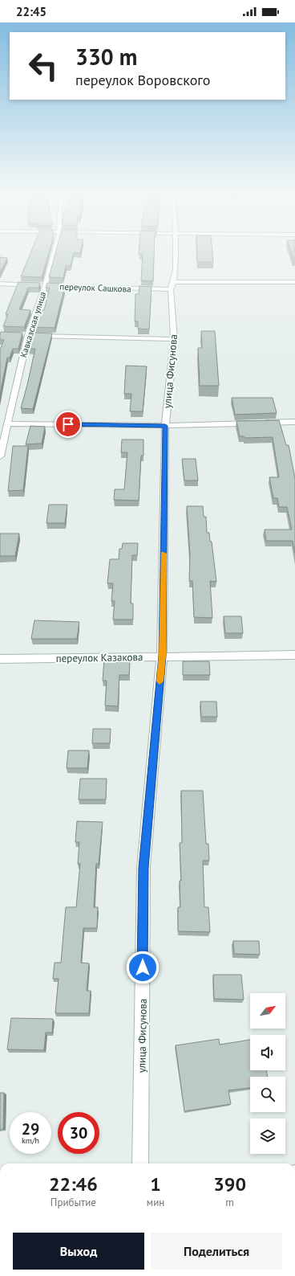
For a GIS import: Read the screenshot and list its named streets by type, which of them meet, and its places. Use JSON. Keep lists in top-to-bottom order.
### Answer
{
  "streets": {
    "street": [
      "переулок Сашкова",
      "Кавказская улица",
      "улица Фисунова",
      "переулок Казакова"
    ]
  },
  "crossings": [
    ["переулок Сашкова", "Кавказская улица"],
    ["переулок Сашкова", "улица Фисунова"],
    ["улица Фисунова", "переулок Казакова"]
  ],
  "north": "top right",
  "page": {
    "status": "22:45",
    "turn": ["330 m", "переулок Воровского"],
    "speed": "29 km/h",
    "limit": "30",
    "eta": [
      "22:46",
      "Прибытие",
      "1",
      "мин",
      "390",
      "m"
    ],
    "buttons": ["Выход", "Поделиться"]
  }
}
